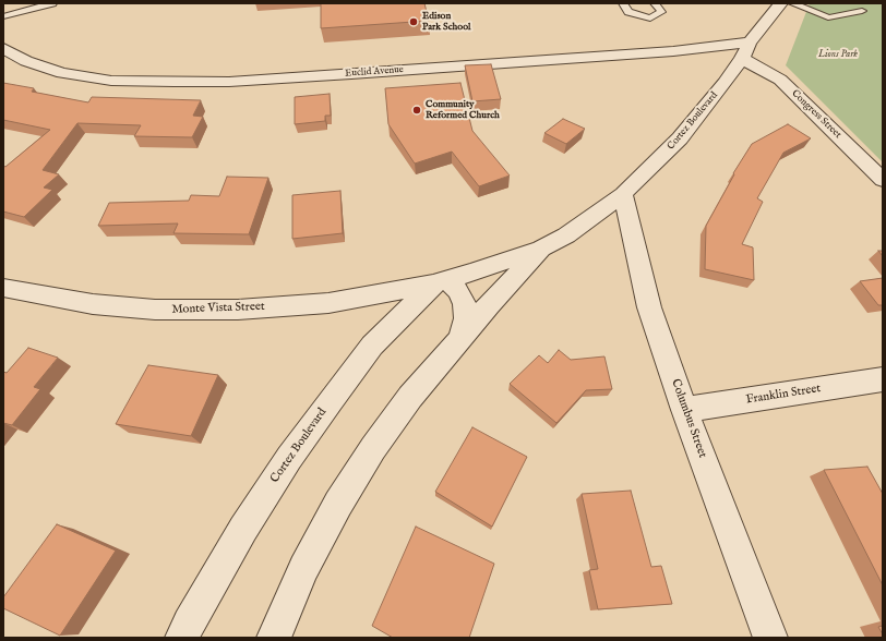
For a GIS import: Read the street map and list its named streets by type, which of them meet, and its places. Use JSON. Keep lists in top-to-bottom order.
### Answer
{
  "streets": {
    "street": [
      "Euclid Avenue",
      "Congress Street",
      "Cortez Boulevard",
      "Monte Vista Street",
      "Franklin Street",
      "Columbus Street"
    ]
  },
  "crossings": [
    ["Euclid Avenue", "Cortez Boulevard"],
    ["Congress Street", "Cortez Boulevard"],
    ["Cortez Boulevard", "Monte Vista Street"],
    ["Cortez Boulevard", "Columbus Street"],
    ["Franklin Street", "Columbus Street"]
  ],
  "parks": ["Lions Park"],
  "places": ["Edison Park School", "Community Reformed Church"]
}
